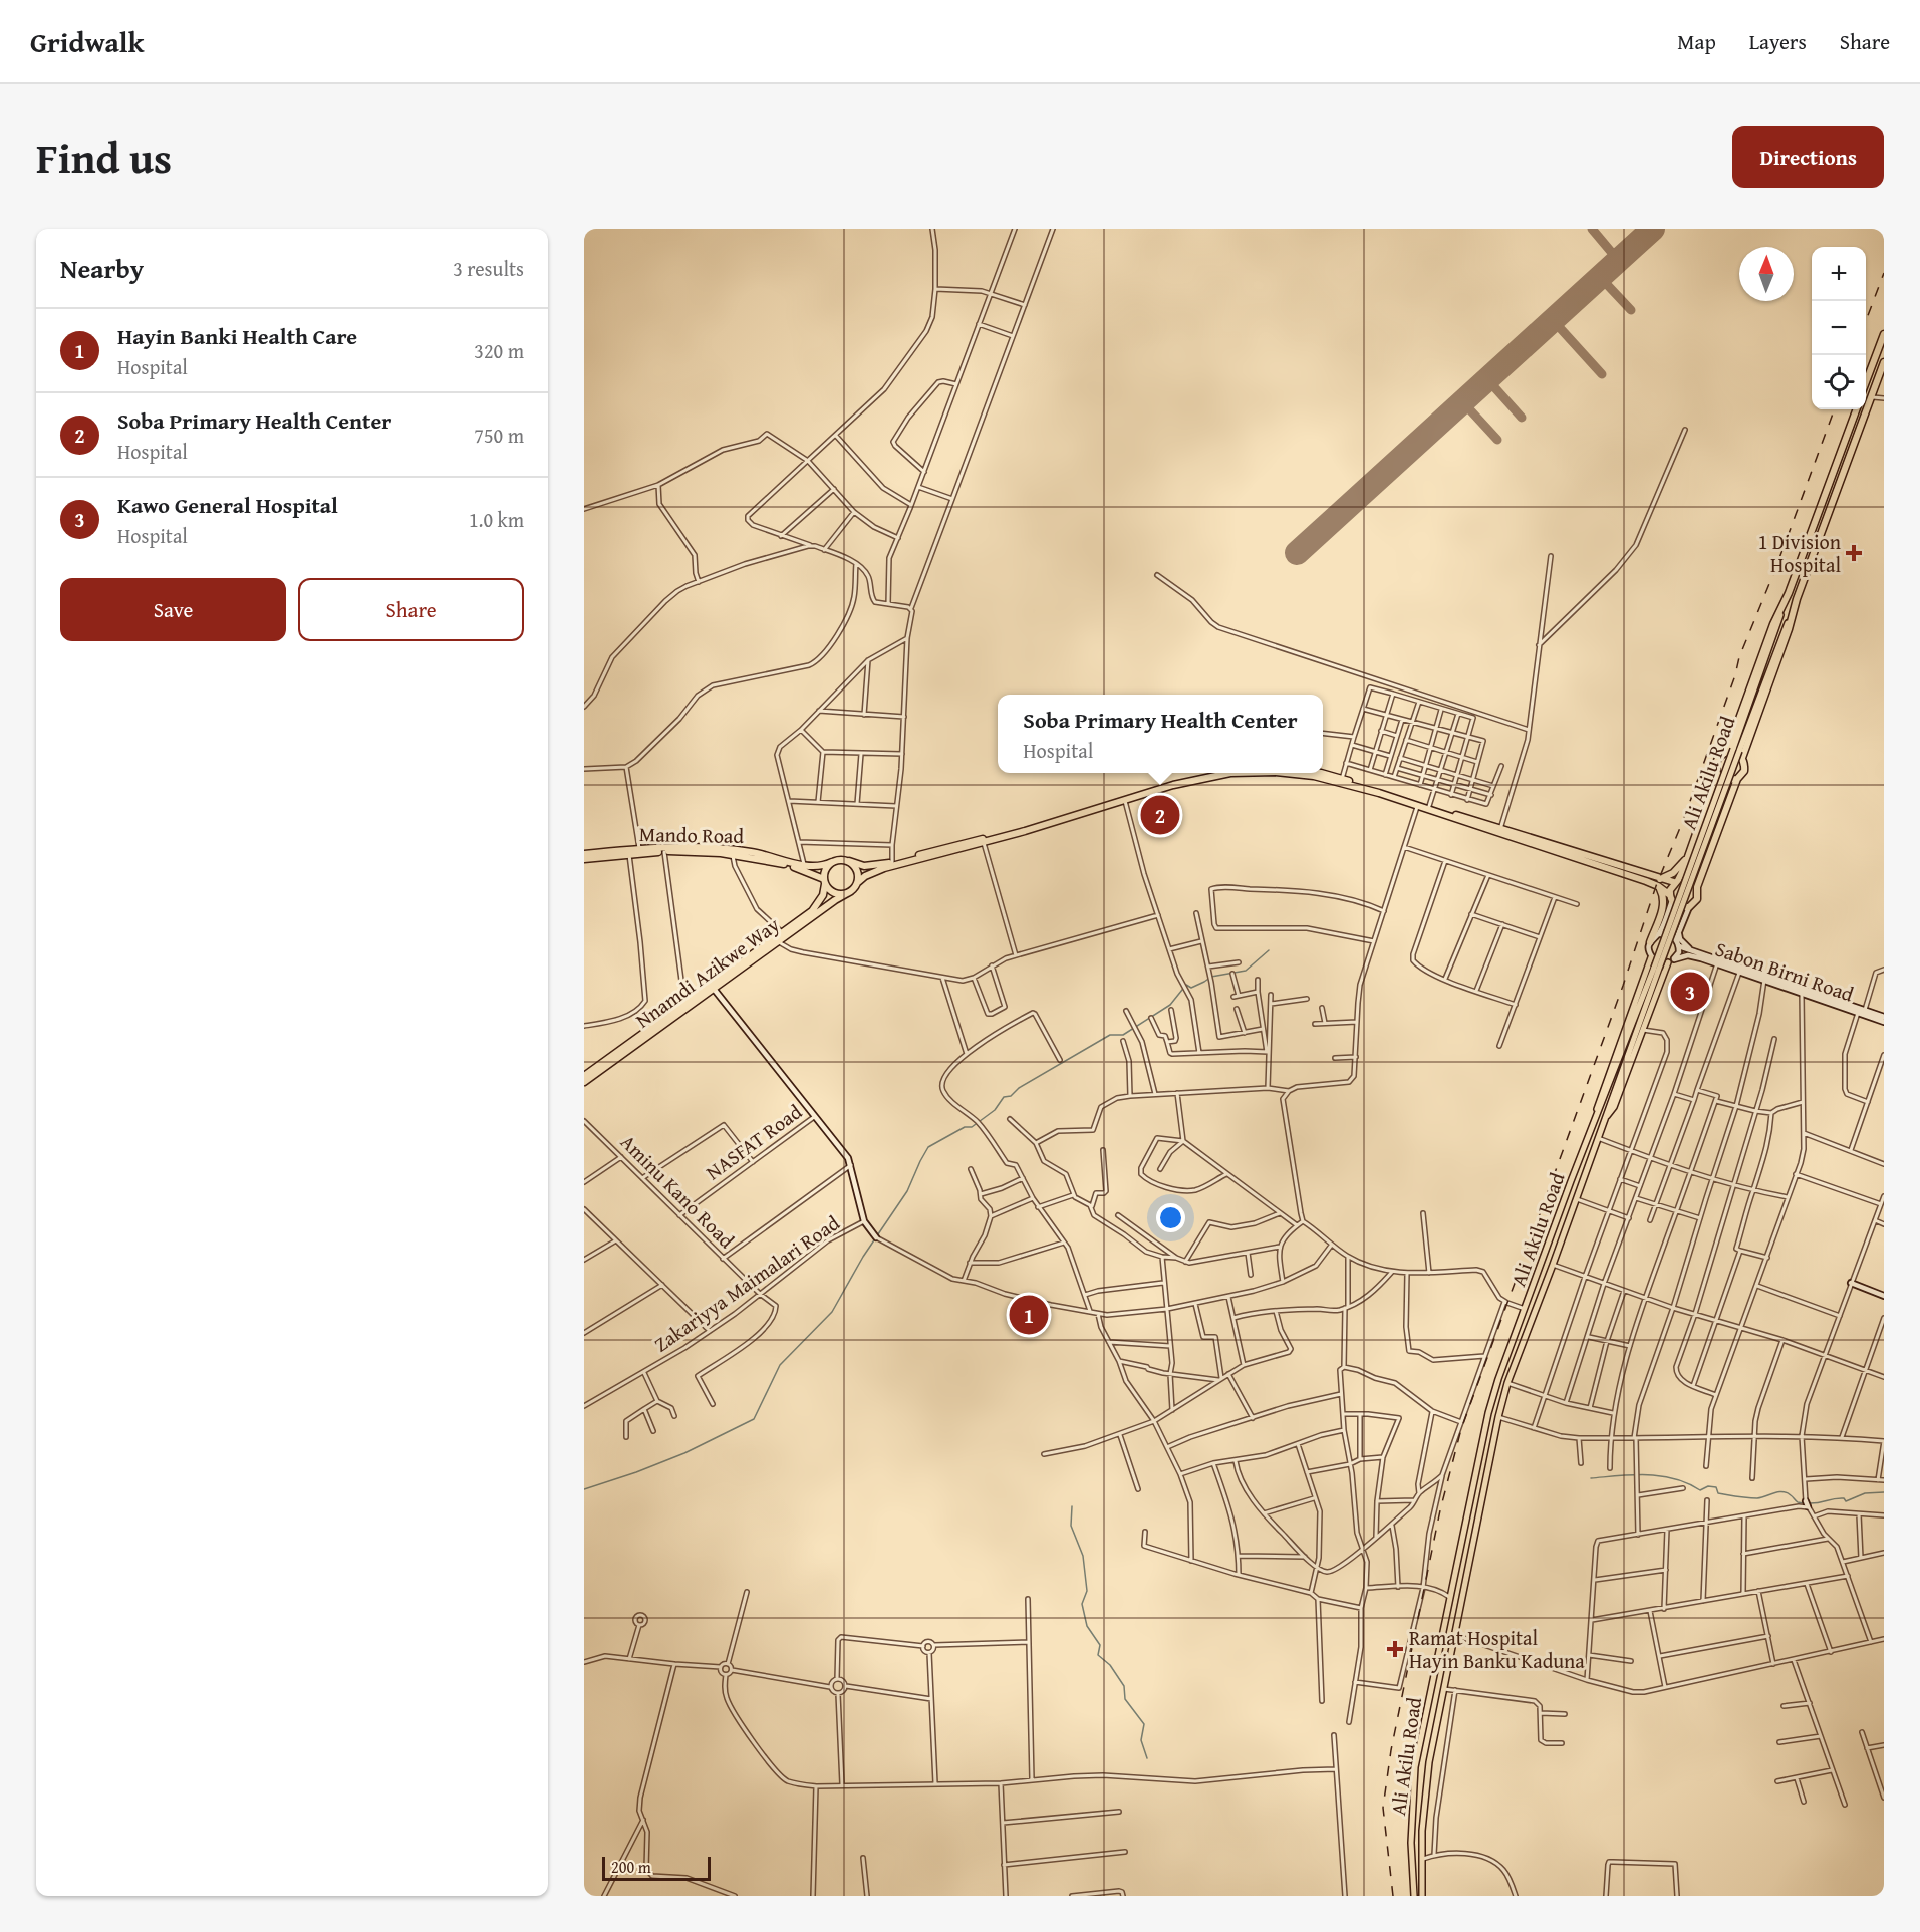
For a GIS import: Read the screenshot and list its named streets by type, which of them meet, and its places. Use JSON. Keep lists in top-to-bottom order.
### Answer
{
  "streets": {
    "highway": ["Mando Road", "Nnamdi Azikwe Way"],
    "main road": ["Ali Akilu Road"],
    "street": [
      "Sabon Birni Road",
      "NASFAT Road",
      "Aminu Kano Road",
      "Zakariyya Maimalari Road"
    ]
  },
  "crossings": [
    ["Mando Road", "Nnamdi Azikwe Way"],
    ["NASFAT Road", "Aminu Kano Road"],
    ["Aminu Kano Road", "Zakariyya Maimalari Road"]
  ],
  "places": {
    "health": ["1 Division Hospital", "Ramat Hospital Hayin Banku Kaduna"]
  },
  "scale_bar": "200 m",
  "north": "top",
  "page": {
    "header": "Gridwalk",
    "nav": ["Map", "Layers", "Share"],
    "title": "Find us",
    "buttons": [
      "Directions",
      ["Save", "Share"]
    ],
    "heading": ["Nearby", "3 results"],
    "map_buttons": ["+", "−"],
    "list": [
      {
        "mark": "1",
        "name": "Hayin Banki Health Care",
        "note": "Hospital",
        "value": "320 m"
      },
      {
        "mark": "2",
        "name": "Soba Primary Health Center",
        "note": "Hospital",
        "value": "750 m"
      },
      {
        "mark": "3",
        "name": "Kawo General Hospital",
        "note": "Hospital",
        "value": "1.0 km"
      }
    ],
    "popup": ["Soba Primary Health Center", "Hospital"],
    "pins": ["2", "3", "1"],
    "scale": "200 m"
  }
}
